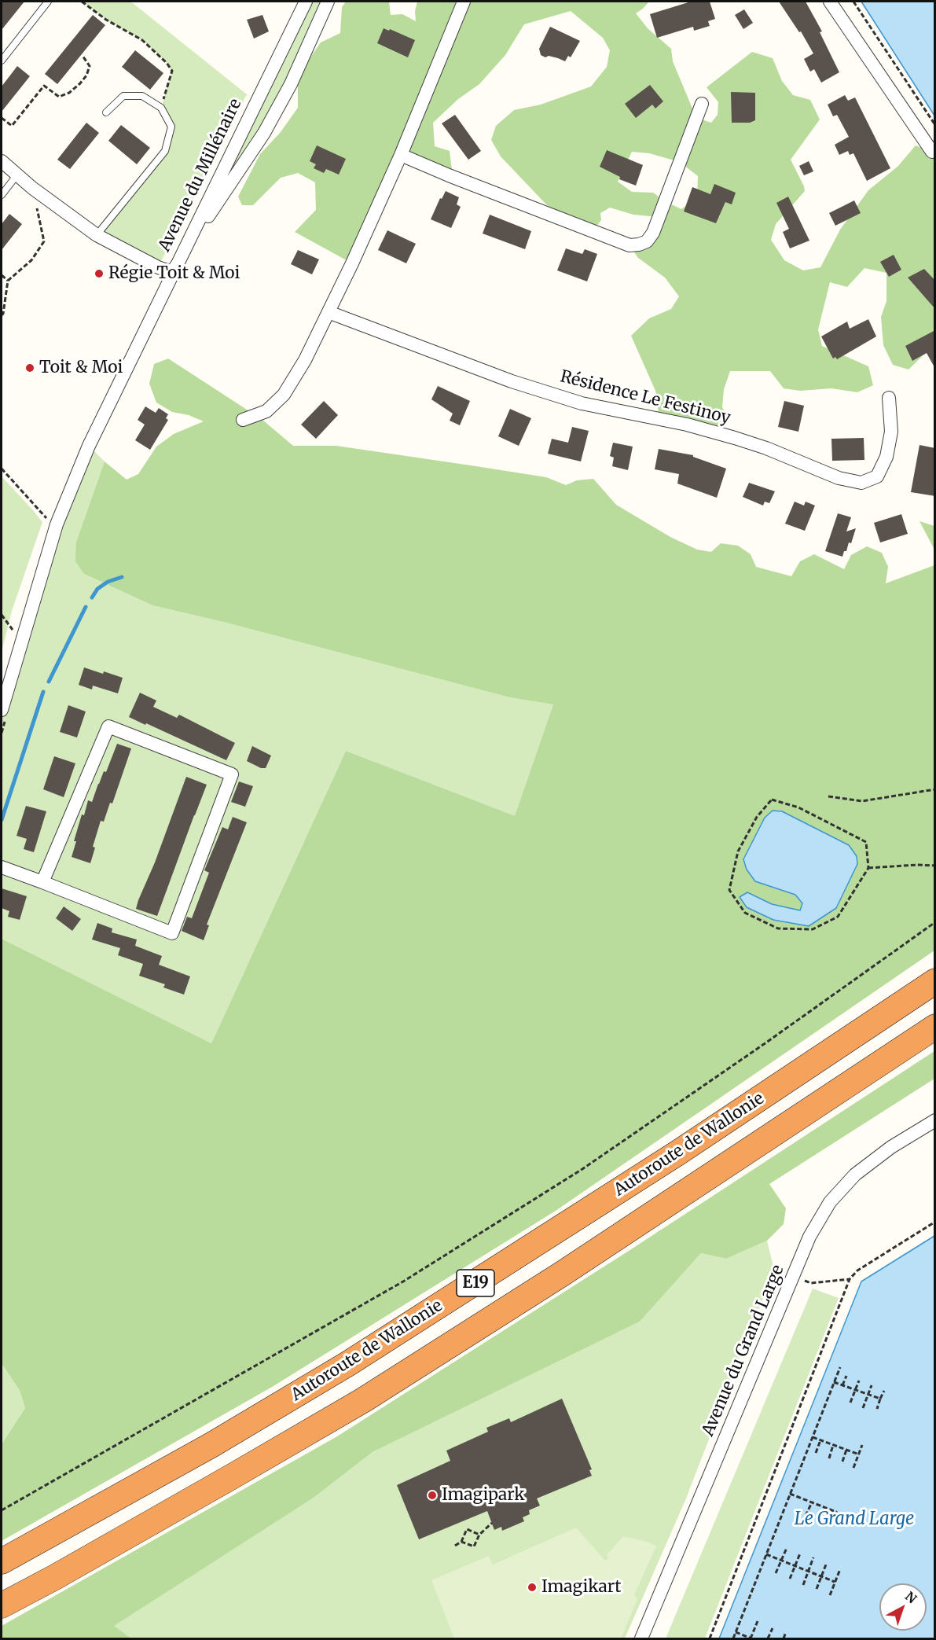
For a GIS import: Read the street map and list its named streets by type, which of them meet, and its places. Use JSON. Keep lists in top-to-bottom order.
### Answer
{
  "streets": {
    "highway": ["Autoroute de Wallonie", "E19"],
    "street": ["Avenue du Millénaire", "Résidence Le Festinoy", "Avenue du Grand Large"]
  },
  "water": ["Le Grand Large"],
  "places": [
    "Régie Toit & Moi",
    "Toit & Moi",
    "Imagipark",
    "Imagikart"
  ],
  "north": "top right"
}
